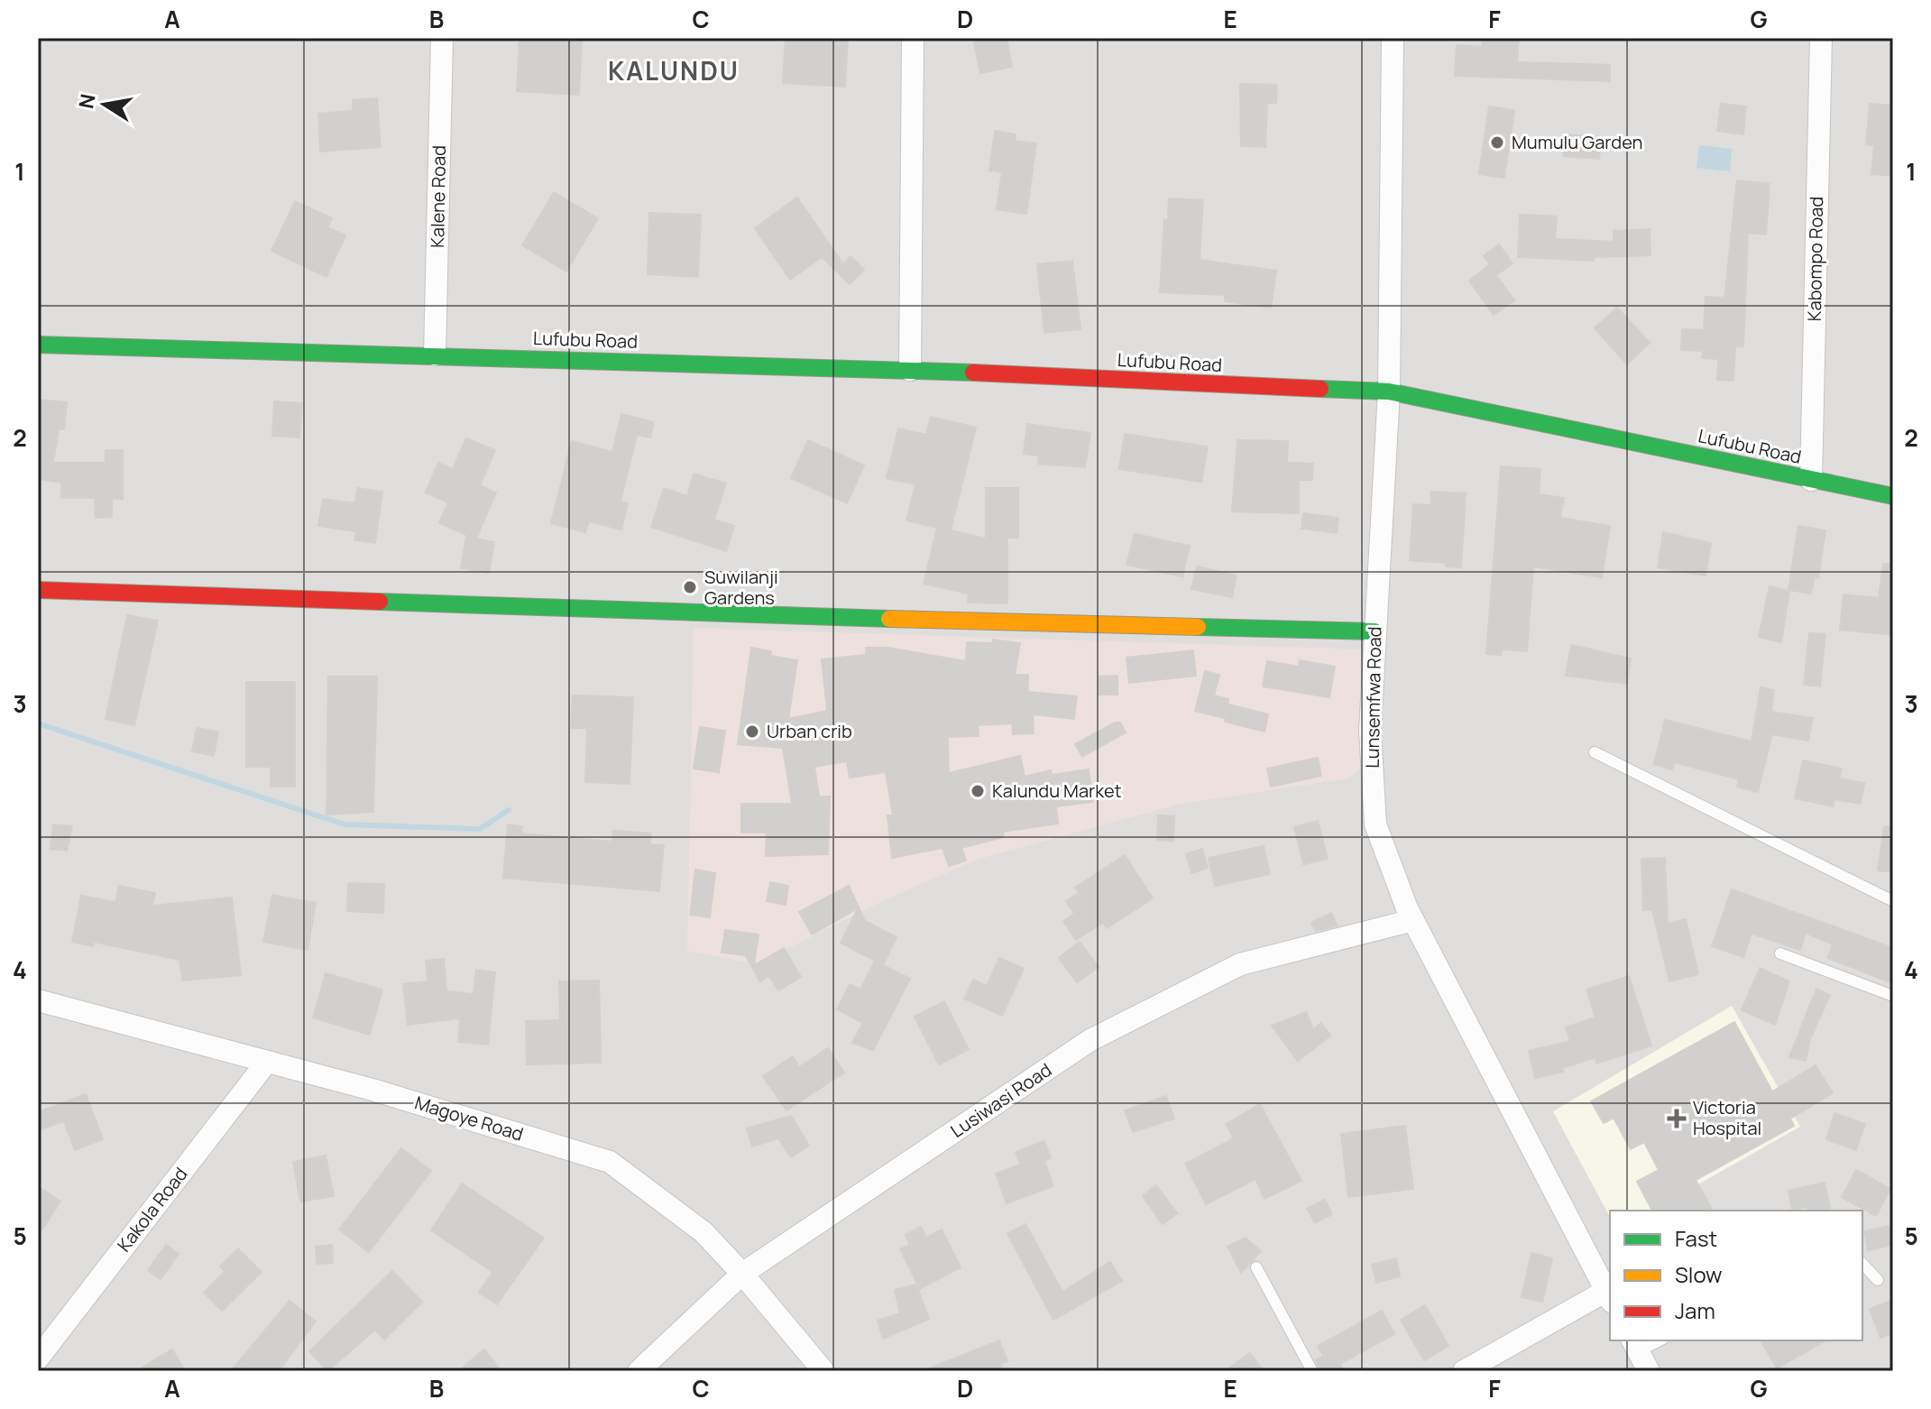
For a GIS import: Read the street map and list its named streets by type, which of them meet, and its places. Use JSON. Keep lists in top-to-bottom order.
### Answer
{
  "streets": {
    "street": [
      "Kalene Road",
      "Kabompo Road",
      "Lufubu Road",
      "Lunsemfwa Road",
      "Lusiwasi Road",
      "Magoye Road",
      "Kakola Road"
    ]
  },
  "crossings": [
    ["Kalene Road", "Lufubu Road"],
    ["Kabompo Road", "Lufubu Road"],
    ["Lufubu Road", "Lunsemfwa Road"],
    ["Lunsemfwa Road", "Lusiwasi Road"],
    ["Lusiwasi Road", "Magoye Road"],
    ["Magoye Road", "Kakola Road"]
  ],
  "districts": ["KALUNDU"],
  "places": {
    "other": [
      "Mumulu Garden",
      "Suwilanji Gardens",
      "Urban crib",
      "Kalundu Market"
    ],
    "health": ["Victoria Hospital"]
  },
  "legend": ["Fast", "Slow", "Jam"],
  "north": "left",
  "grid": {
    "columns": [
      "A",
      "B",
      "C",
      "D",
      "E",
      "F",
      "G"
    ],
    "rows": [
      "1",
      "2",
      "3",
      "4",
      "5"
    ]
  }
}
